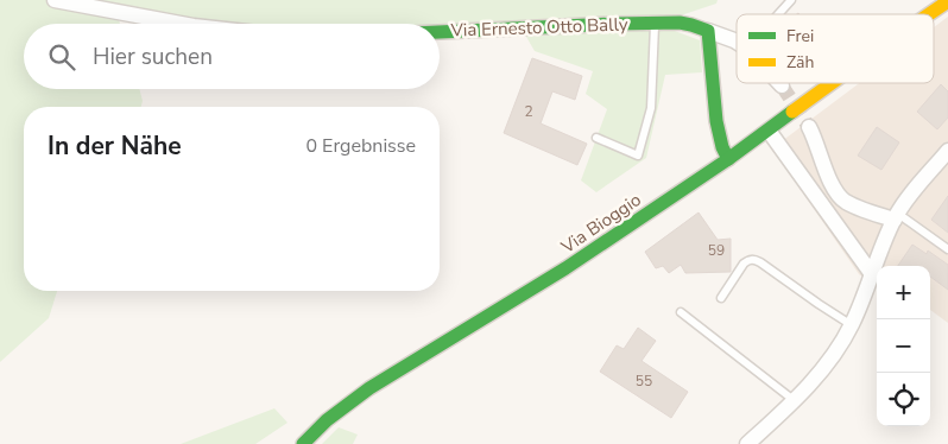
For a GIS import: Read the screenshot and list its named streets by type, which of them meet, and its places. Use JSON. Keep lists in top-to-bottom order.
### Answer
{
  "streets": {
    "main road": ["Via Ernesto Otto Bally", "Via Bioggio"]
  },
  "house_numbers": ["2", "59", "55"],
  "legend": ["Frei", "Zäh"],
  "page": {
    "search": "Hier suchen",
    "heading": ["In der Nähe", "0 Ergebnisse"],
    "map_buttons": ["+", "−"]
  }
}
